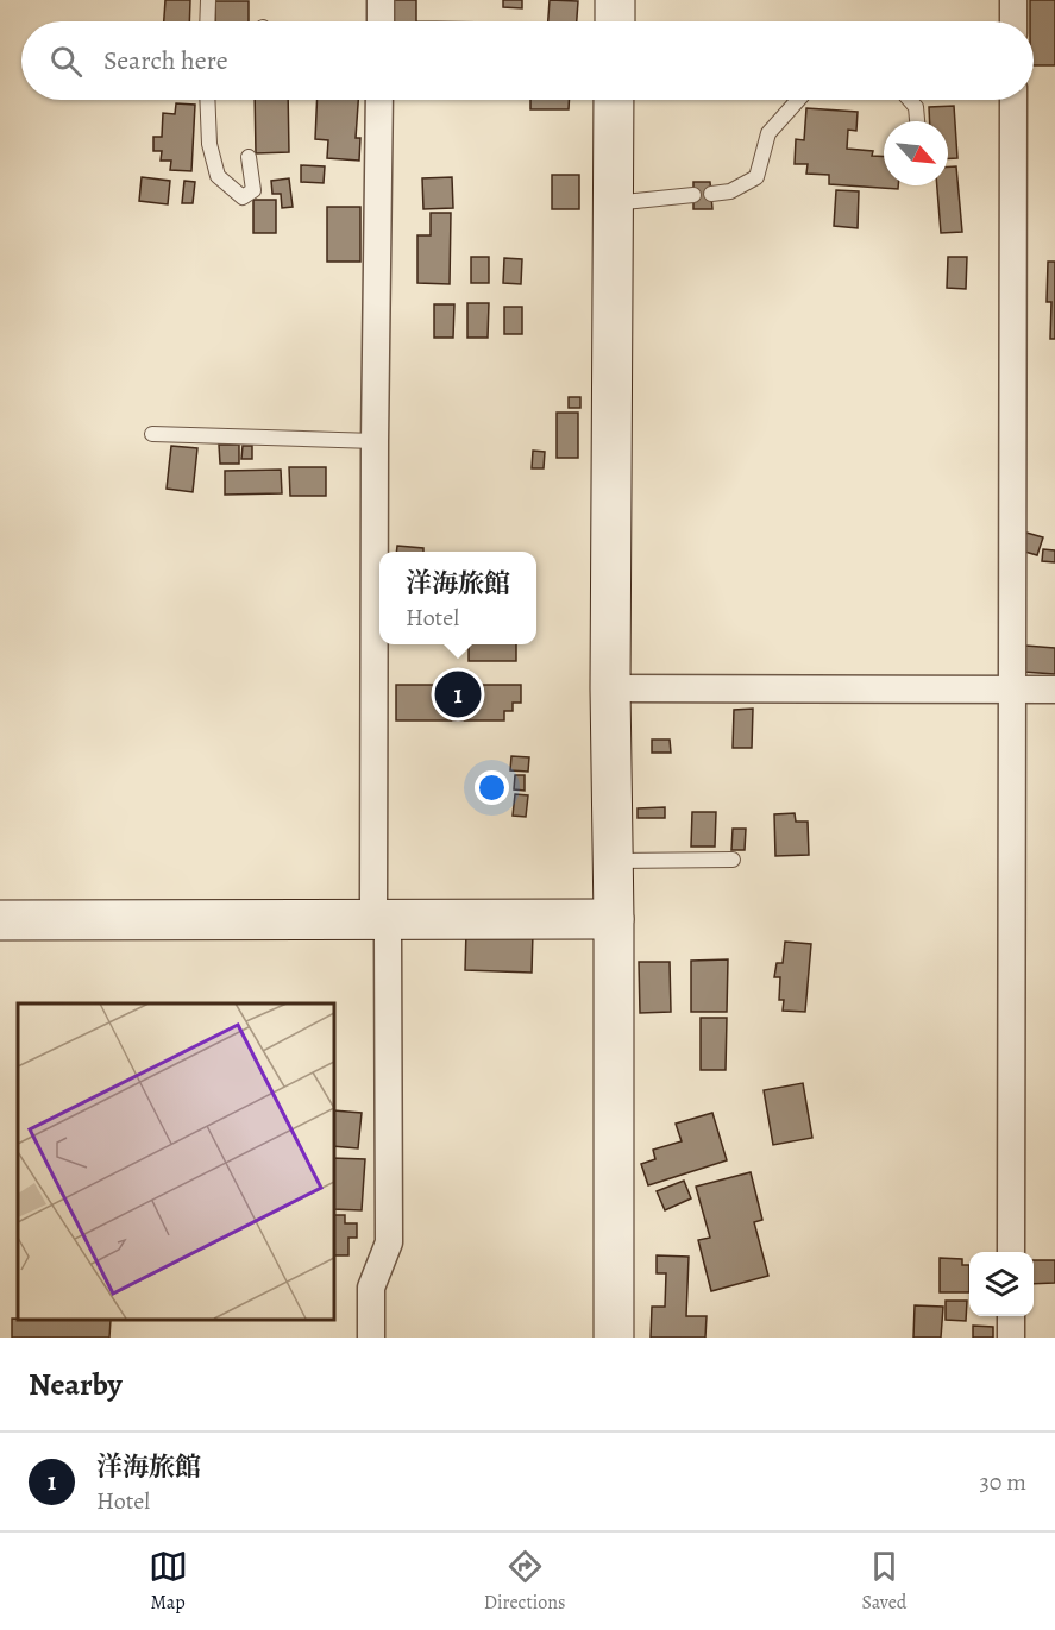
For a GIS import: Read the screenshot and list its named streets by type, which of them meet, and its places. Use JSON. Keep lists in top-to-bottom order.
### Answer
{
  "north": "bottom right",
  "page": {
    "search": "Search here",
    "popup": ["洋海旅館", "Hotel"],
    "pins": "1",
    "heading": "Nearby",
    "list": [
      {
        "mark": "1",
        "name": "洋海旅館",
        "note": "Hotel",
        "value": "30 m"
      }
    ],
    "nav": ["Map", "Directions", "Saved"]
  }
}
